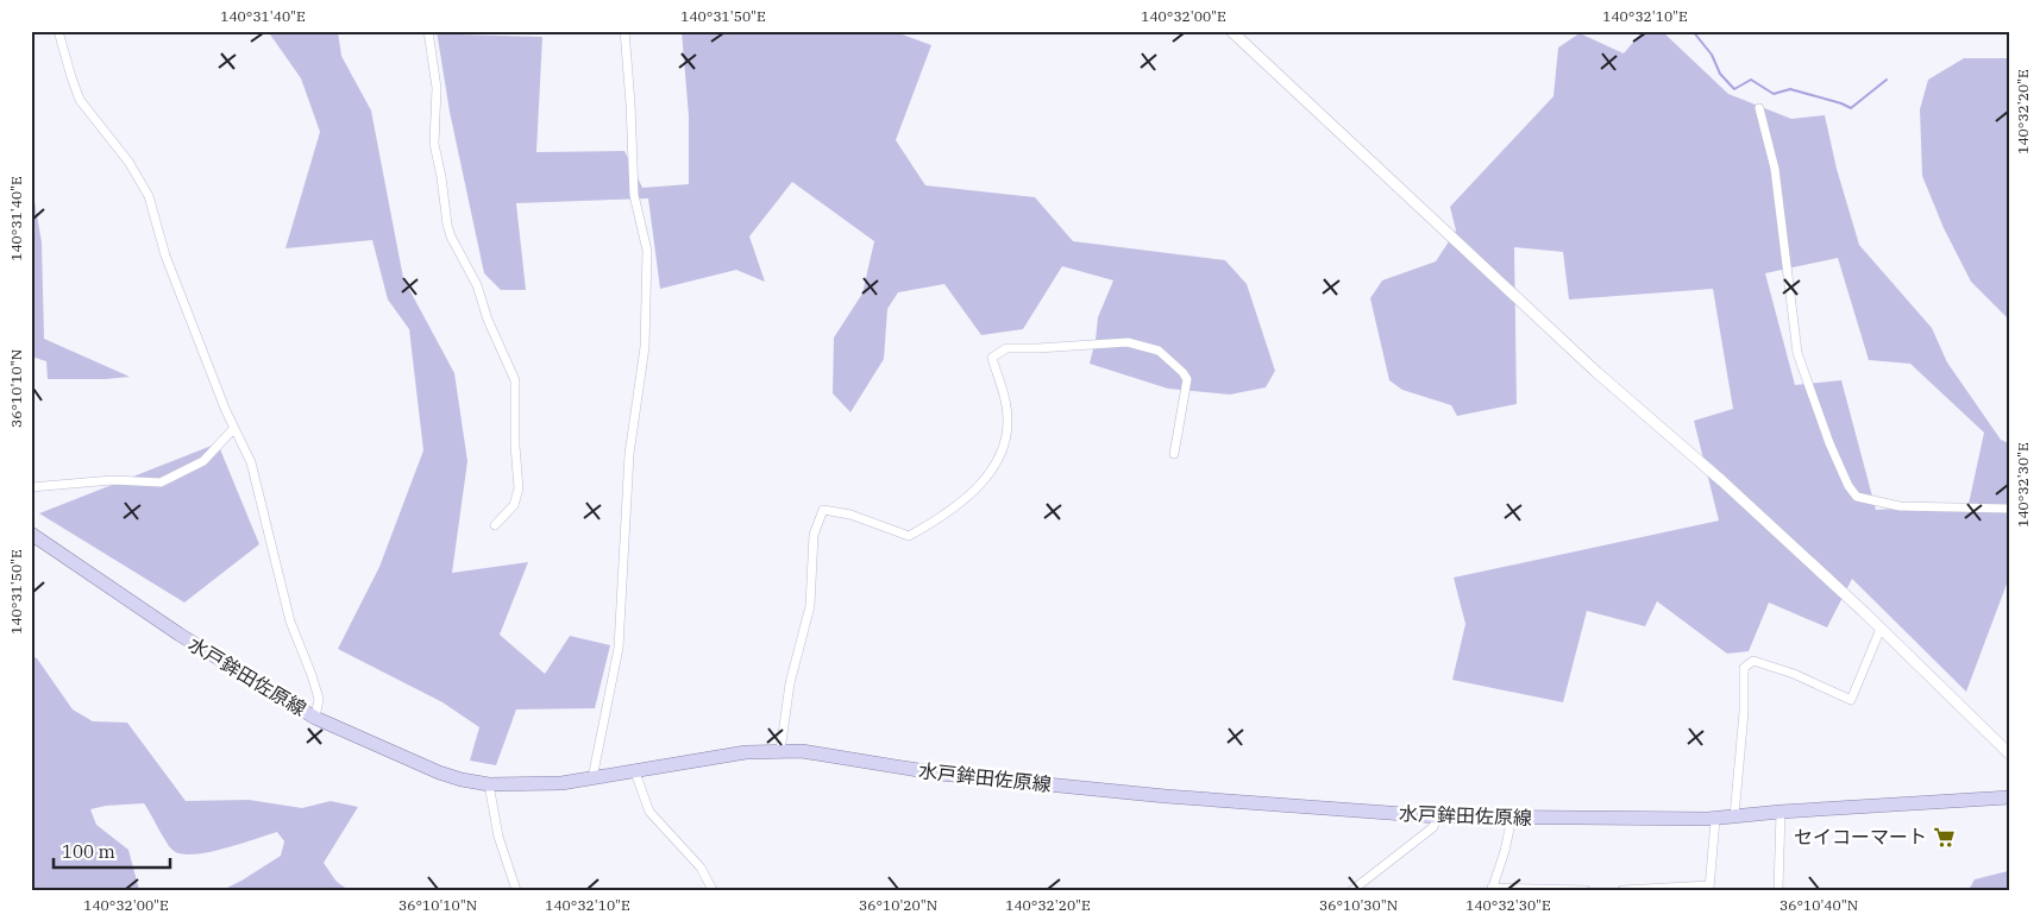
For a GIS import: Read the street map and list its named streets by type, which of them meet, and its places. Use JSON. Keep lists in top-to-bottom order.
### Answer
{
  "streets": {
    "main road": ["水戸鉾田佐原線"]
  },
  "places": {
    "supermarket": ["セイコーマート"]
  },
  "scale_bar": "100 m",
  "coordinates": [
    "140°31'40\"E",
    "140°31'50\"E",
    "140°32'00\"E",
    "140°32'10\"E",
    "140°32'20\"E",
    "36°10'10\"N",
    "140°32'30\"E",
    "36°10'20\"N",
    "36°10'30\"N",
    "36°10'40\"N"
  ]
}
